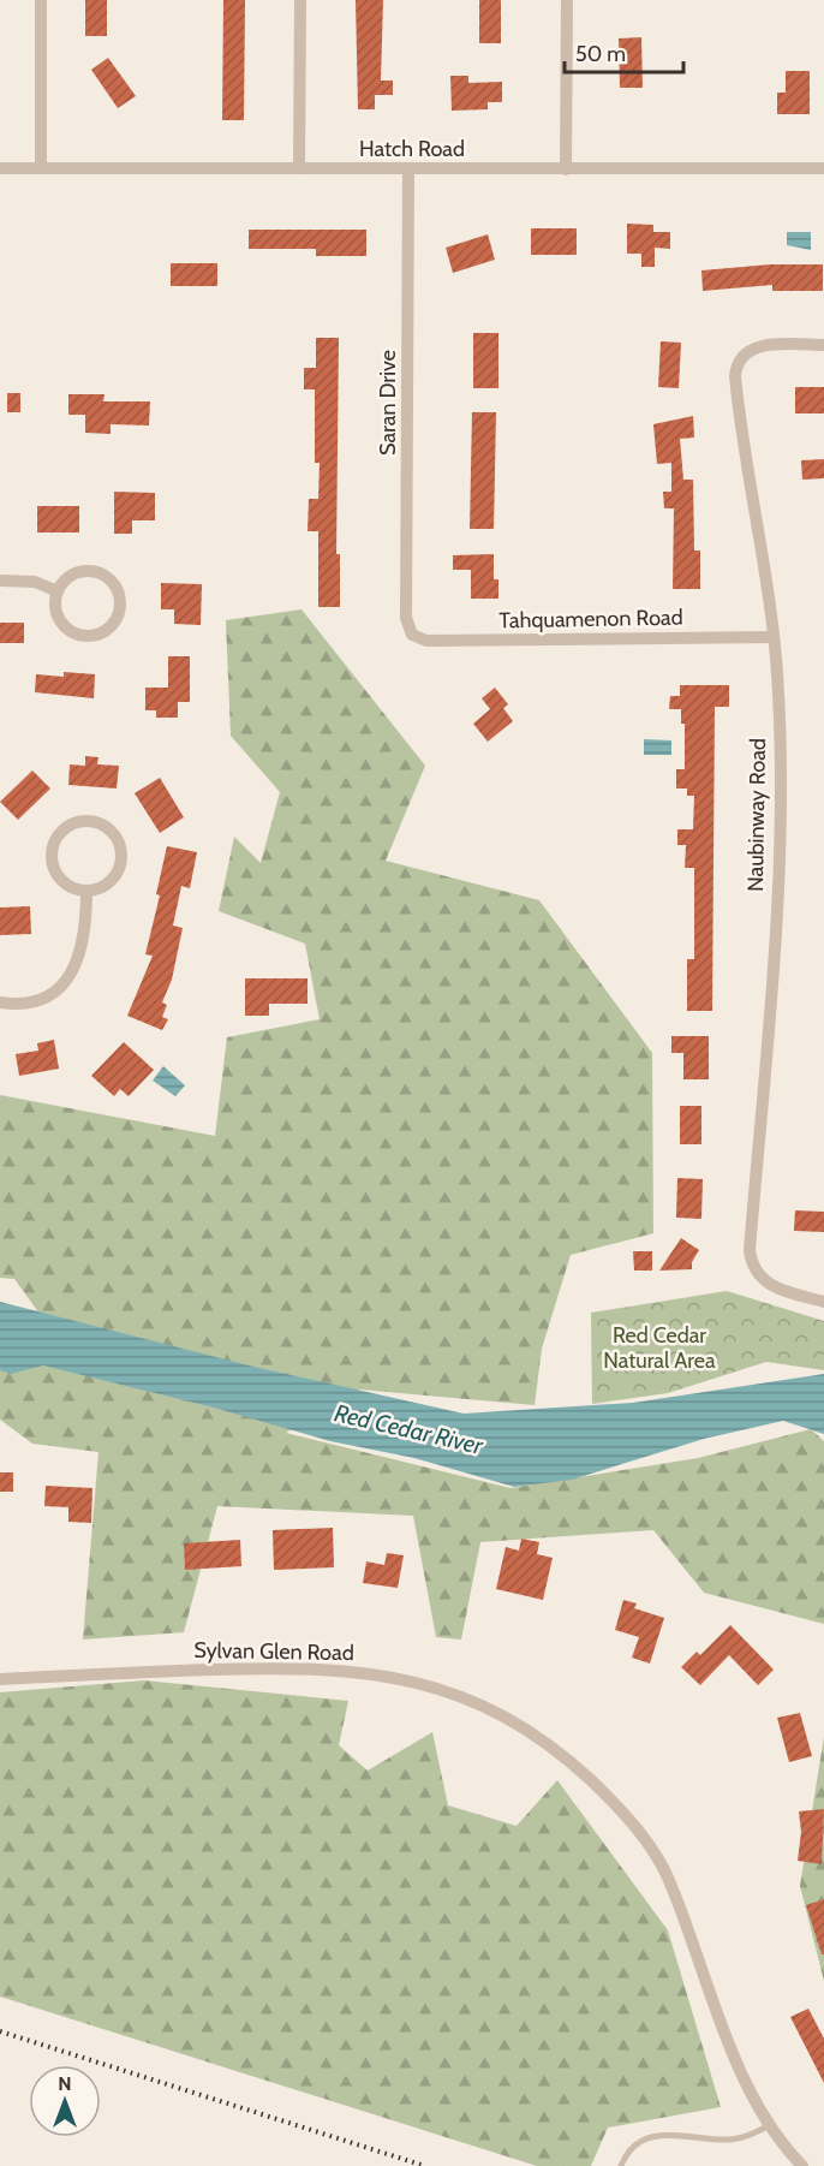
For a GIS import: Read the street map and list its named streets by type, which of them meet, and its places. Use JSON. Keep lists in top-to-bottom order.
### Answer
{
  "streets": {
    "street": [
      "Hatch Road",
      "Saran Drive",
      "Tahquamenon Road",
      "Naubinway Road",
      "Sylvan Glen Road"
    ]
  },
  "crossings": [
    ["Hatch Road", "Saran Drive"],
    ["Saran Drive", "Tahquamenon Road"],
    ["Tahquamenon Road", "Naubinway Road"]
  ],
  "water": ["Red Cedar River"],
  "parks": ["Red Cedar Natural Area"],
  "scale_bar": "50 m",
  "north": "top"
}
